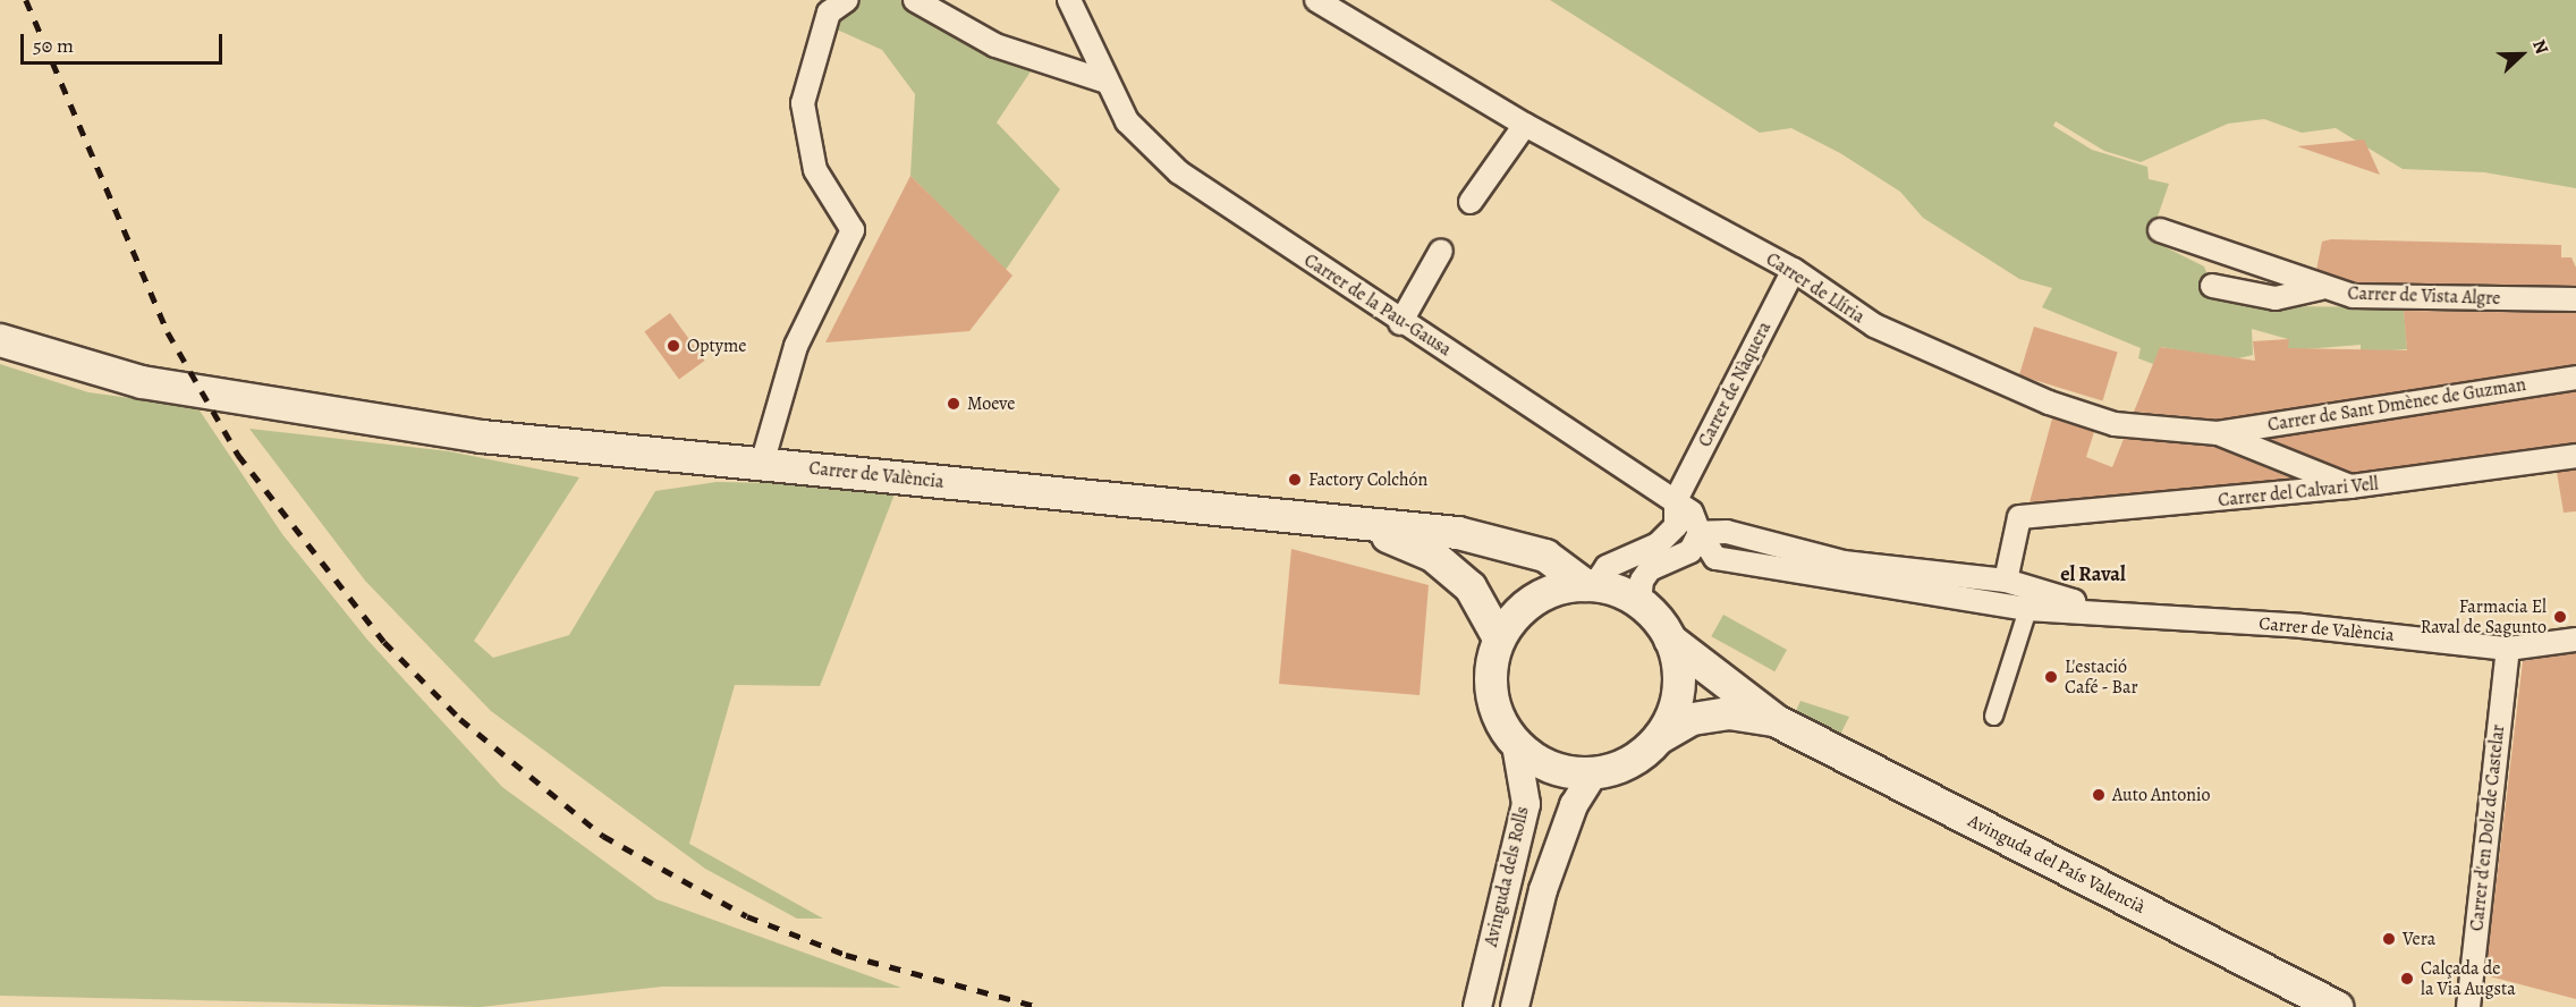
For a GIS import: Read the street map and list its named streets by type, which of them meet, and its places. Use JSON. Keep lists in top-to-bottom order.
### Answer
{
  "streets": {
    "main road": ["Carrer de València", "Avinguda del País Valencià"],
    "street": [
      "Carrer de Llíria",
      "Carrer de Vista Algre",
      "Carrer de la Pau-Gausa",
      "Carrer de Nàquera",
      "Carrer de Sant Dmènec de Guzman",
      "Carrer del Calvari Vell",
      "Carrer d'en Dolz de Castelar",
      "Avinguda dels Rolls"
    ]
  },
  "crossings": [
    ["Carrer de Llíria", "Carrer de Nàquera"],
    ["Carrer de Llíria", "Carrer de Sant Dmènec de Guzman"],
    ["Carrer de Llíria", "Carrer del Calvari Vell"],
    ["Carrer de la Pau-Gausa", "Carrer de Nàquera"],
    ["Carrer de Nàquera", "Carrer de València"],
    ["Carrer de Nàquera", "Avinguda del País Valencià"],
    ["Carrer de Nàquera", "Avinguda dels Rolls"],
    ["Carrer de València", "Carrer del Calvari Vell"],
    ["Carrer de València", "Carrer d'en Dolz de Castelar"],
    ["Carrer de València", "Avinguda del País Valencià"],
    ["Carrer de València", "Avinguda dels Rolls"],
    ["Avinguda del País Valencià", "Avinguda dels Rolls"]
  ],
  "districts": ["el Raval"],
  "places": [
    "Optyme",
    "Moeve",
    "Factory Colchón",
    "Farmacia El Raval de Sagunto",
    "L'estació Café - Bar",
    "Auto Antonio",
    "Vera",
    "Calçada de la Via Augsta"
  ],
  "scale_bar": "50 m",
  "north": "right"
}
